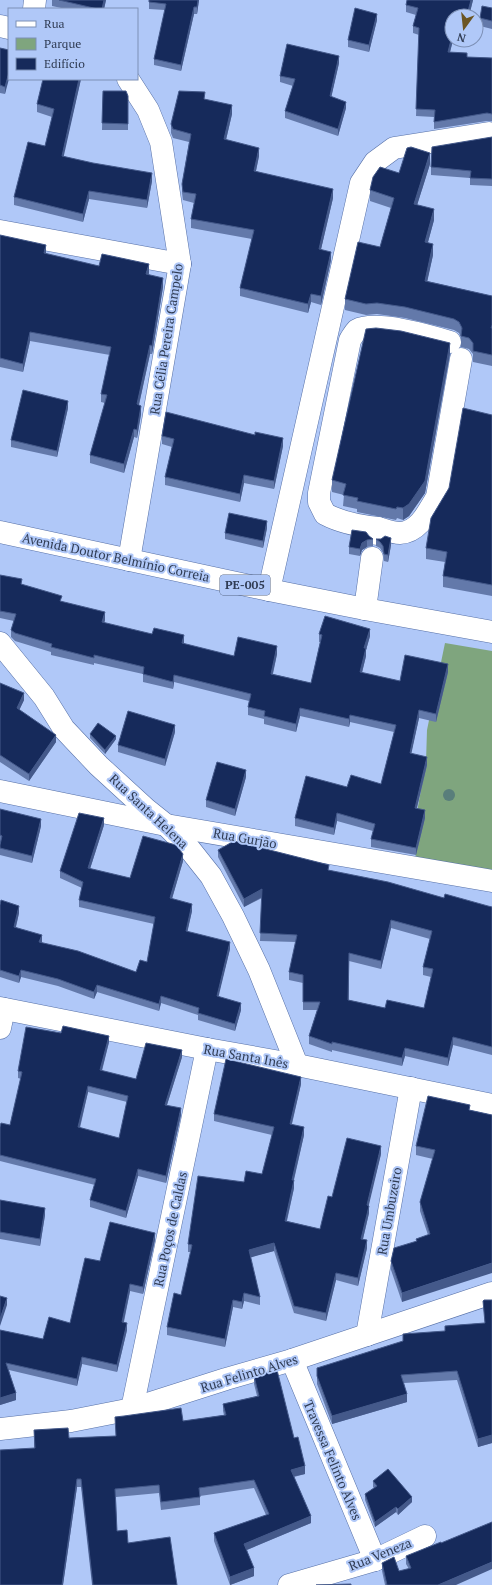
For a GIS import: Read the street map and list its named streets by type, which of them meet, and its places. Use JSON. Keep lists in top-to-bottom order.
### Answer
{
  "streets": {
    "street": [
      "Rua Célia Pereira Campelo",
      "Avenida Doutor Belmínio Correia",
      "PE-005",
      "Rua Santa Helena",
      "Rua Gurjão",
      "Rua Santa Inês",
      "Rua Umbuzeiro",
      "Rua Poços de Caldas",
      "Rua Felinto Alves",
      "Travessa Felinto Alves",
      "Rua Veneza"
    ]
  },
  "crossings": [
    ["Rua Célia Pereira Campelo", "Avenida Doutor Belmínio Correia"],
    ["Rua Santa Helena", "Rua Gurjão"],
    ["Rua Santa Helena", "Rua Santa Inês"],
    ["Rua Santa Inês", "Rua Umbuzeiro"],
    ["Rua Santa Inês", "Rua Poços de Caldas"],
    ["Rua Umbuzeiro", "Rua Felinto Alves"],
    ["Rua Poços de Caldas", "Rua Felinto Alves"],
    ["Rua Felinto Alves", "Travessa Felinto Alves"],
    ["Travessa Felinto Alves", "Rua Veneza"]
  ],
  "legend": ["Rua", "Parque", "Edifício"],
  "north": "bottom"
}
